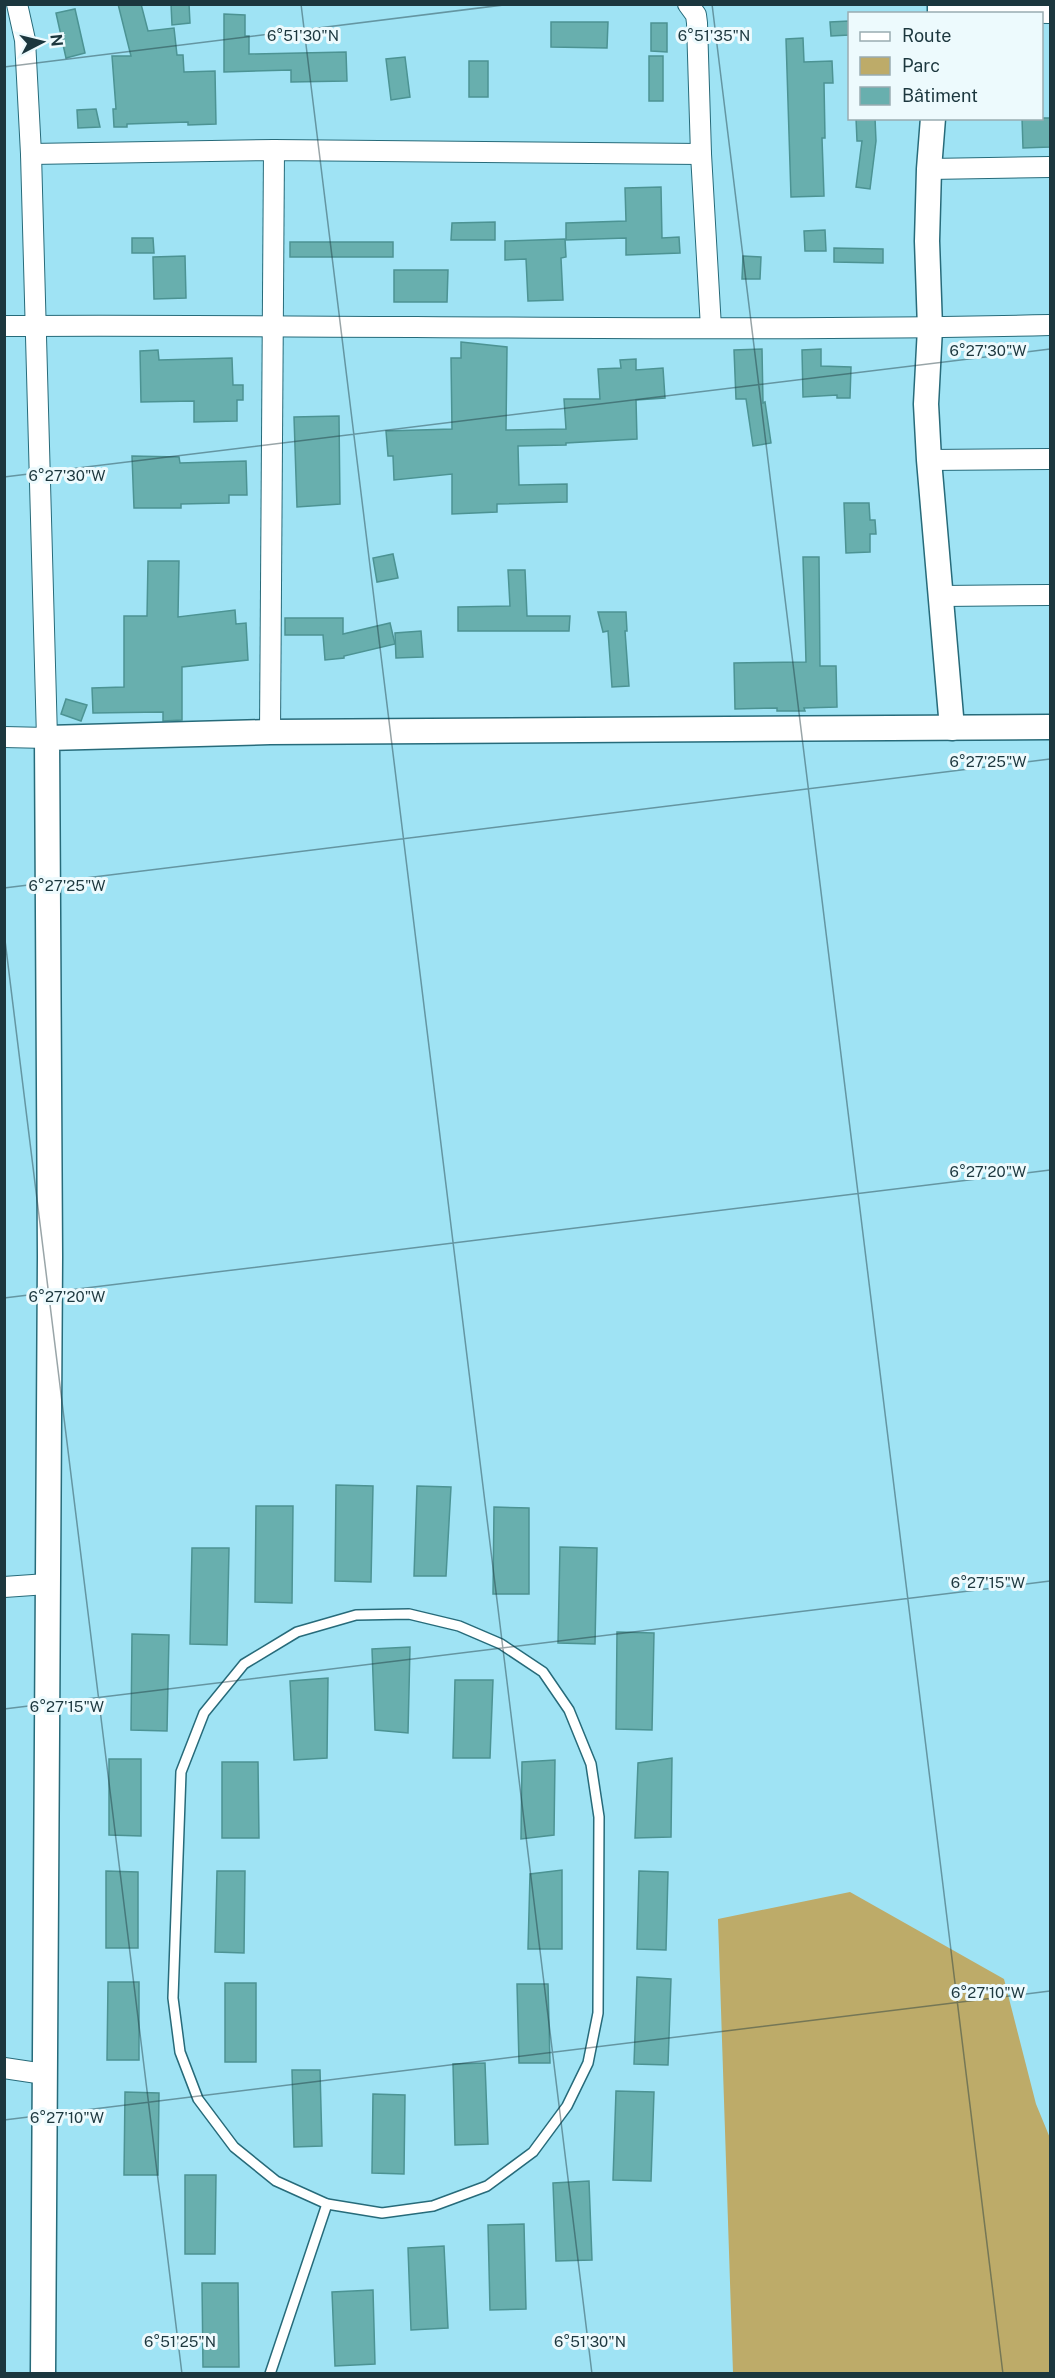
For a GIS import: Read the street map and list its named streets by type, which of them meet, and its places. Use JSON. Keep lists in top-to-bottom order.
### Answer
{
  "legend": ["Route", "Parc", "Bâtiment"],
  "north": "right",
  "coordinates": [
    "6°51'30\"N",
    "6°51'35\"N",
    "6°27'30\"W",
    "6°27'25\"W",
    "6°27'20\"W",
    "6°27'15\"W",
    "6°27'10\"W",
    "6°51'25\"N"
  ]
}
